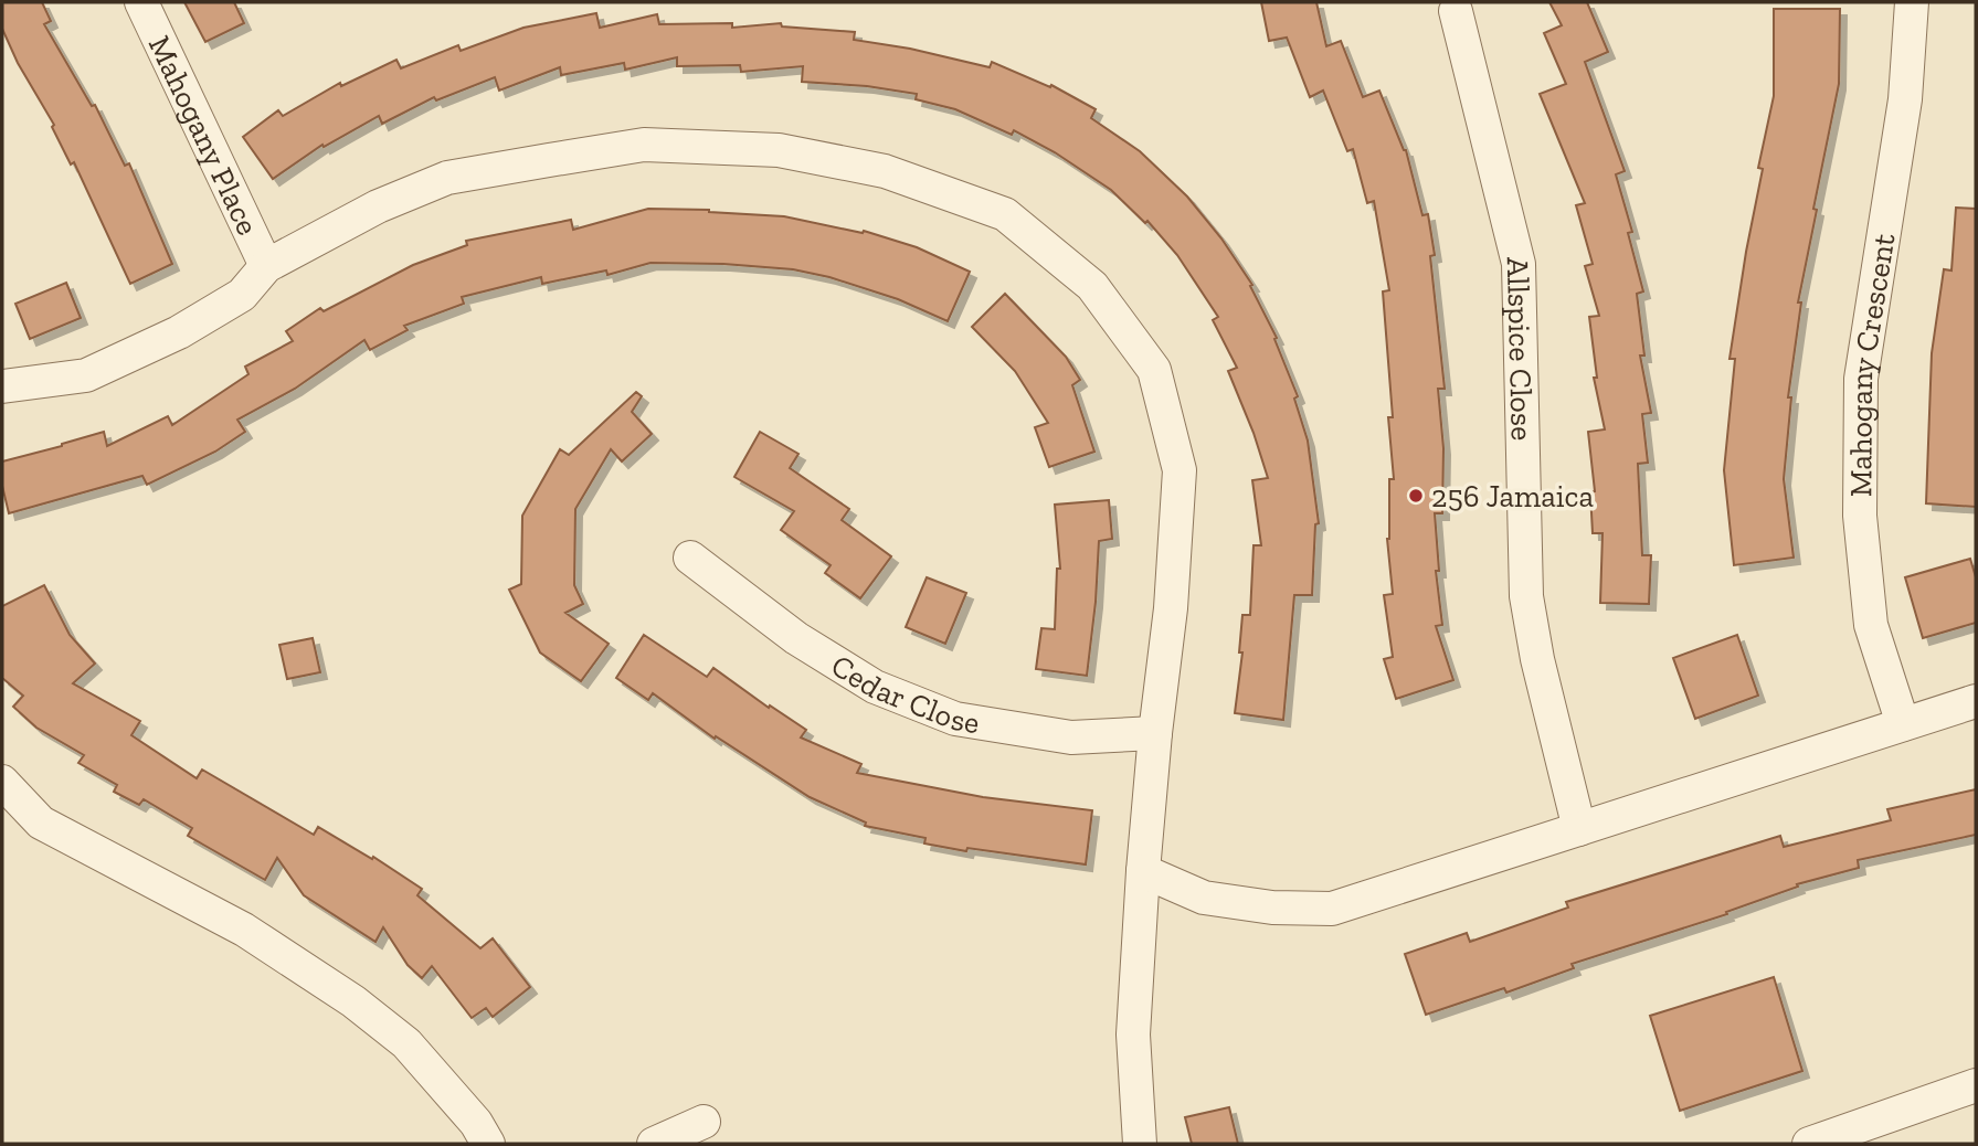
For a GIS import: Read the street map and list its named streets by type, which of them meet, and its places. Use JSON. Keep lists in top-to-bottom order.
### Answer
{
  "streets": {
    "street": [
      "Mahogany Place",
      "Allspice Close",
      "Mahogany Crescent",
      "Cedar Close"
    ]
  },
  "places": ["256 Jamaica"]
}
